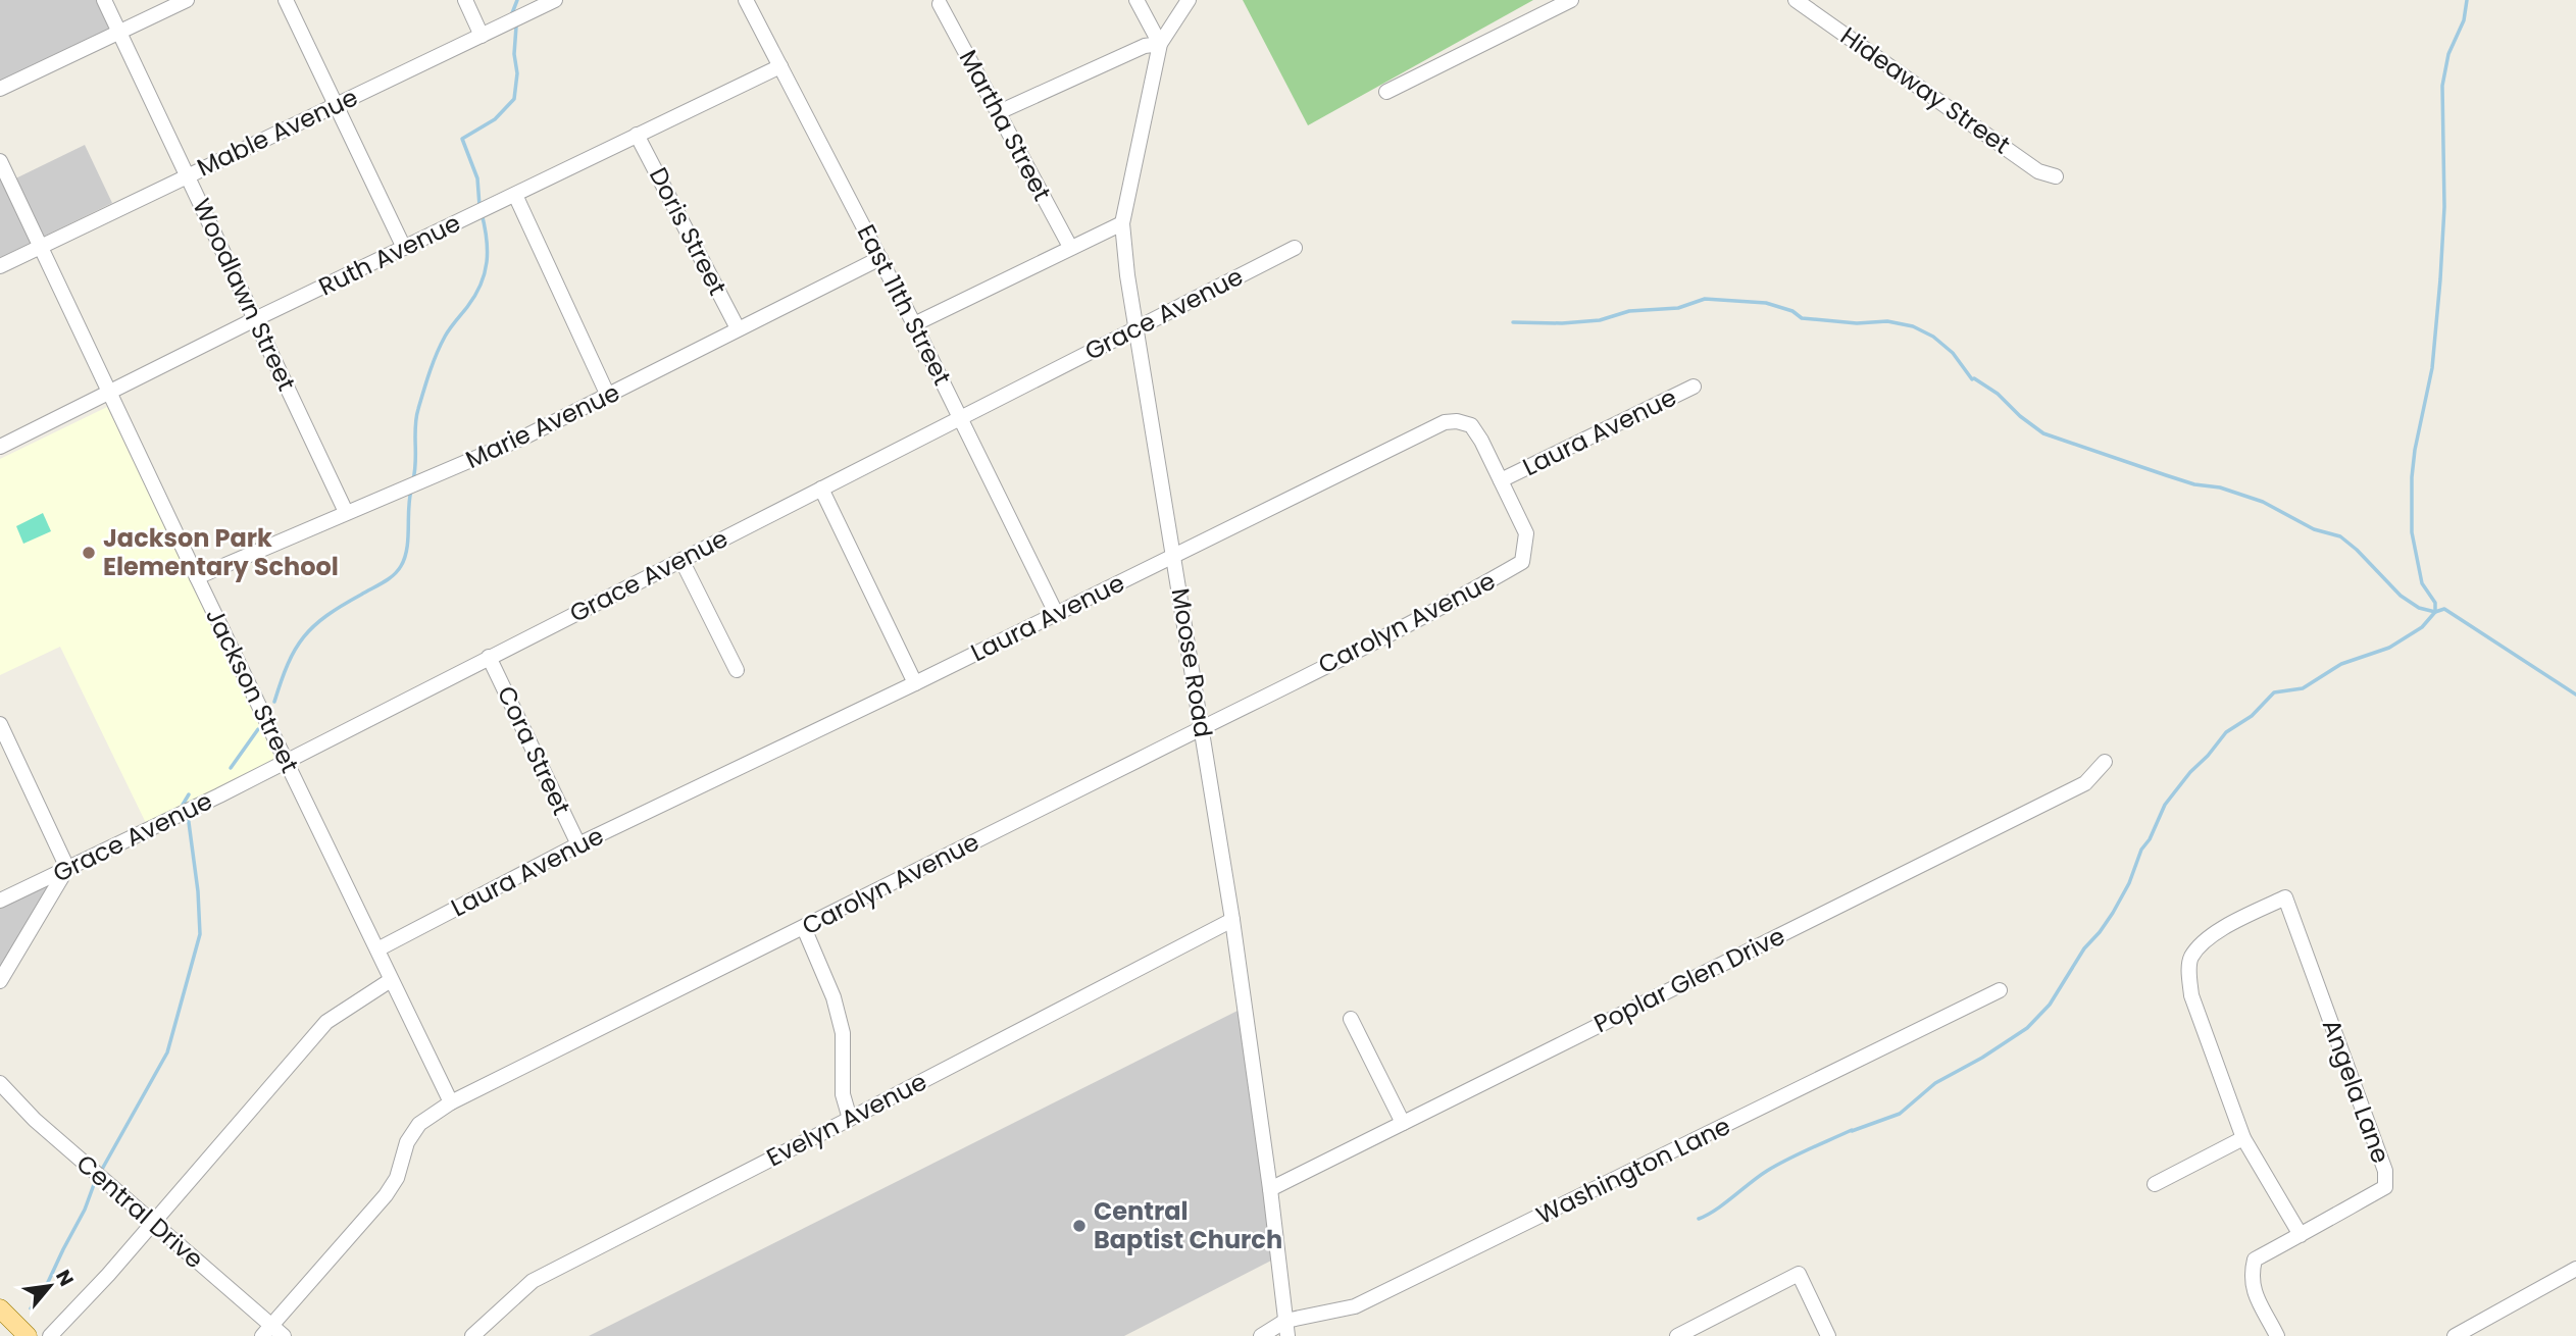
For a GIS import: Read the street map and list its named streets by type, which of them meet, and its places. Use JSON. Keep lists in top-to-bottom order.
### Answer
{
  "streets": {
    "street": [
      "Hideaway Street",
      "Martha Street",
      "Mable Avenue",
      "Doris Street",
      "Ruth Avenue",
      "Woodlawn Street",
      "East 11th Street",
      "Grace Avenue",
      "Marie Avenue",
      "Laura Avenue",
      "Carolyn Avenue",
      "Moose Road",
      "Jackson Street",
      "Cora Street",
      "Poplar Glen Drive",
      "Angela Lane",
      "Evelyn Avenue",
      "Washington Lane",
      "Central Drive"
    ]
  },
  "crossings": [
    ["Mable Avenue", "Woodlawn Street"],
    ["Mable Avenue", "Jackson Street"],
    ["Doris Street", "Ruth Avenue"],
    ["Doris Street", "Marie Avenue"],
    ["Ruth Avenue", "Woodlawn Street"],
    ["Ruth Avenue", "East 11th Street"],
    ["Ruth Avenue", "Jackson Street"],
    ["Woodlawn Street", "Marie Avenue"],
    ["East 11th Street", "Grace Avenue"],
    ["East 11th Street", "Marie Avenue"],
    ["East 11th Street", "Laura Avenue"],
    ["Grace Avenue", "Moose Road"],
    ["Grace Avenue", "Jackson Street"],
    ["Grace Avenue", "Cora Street"],
    ["Marie Avenue", "Jackson Street"],
    ["Laura Avenue", "Carolyn Avenue"],
    ["Laura Avenue", "Moose Road"],
    ["Laura Avenue", "Jackson Street"],
    ["Laura Avenue", "Cora Street"],
    ["Carolyn Avenue", "Moose Road"],
    ["Carolyn Avenue", "Jackson Street"],
    ["Carolyn Avenue", "Central Drive"],
    ["Moose Road", "Poplar Glen Drive"],
    ["Moose Road", "Evelyn Avenue"],
    ["Moose Road", "Washington Lane"]
  ],
  "places": ["Jackson Park Elementary School", "Central Baptist Church"],
  "north": "top right"
}
